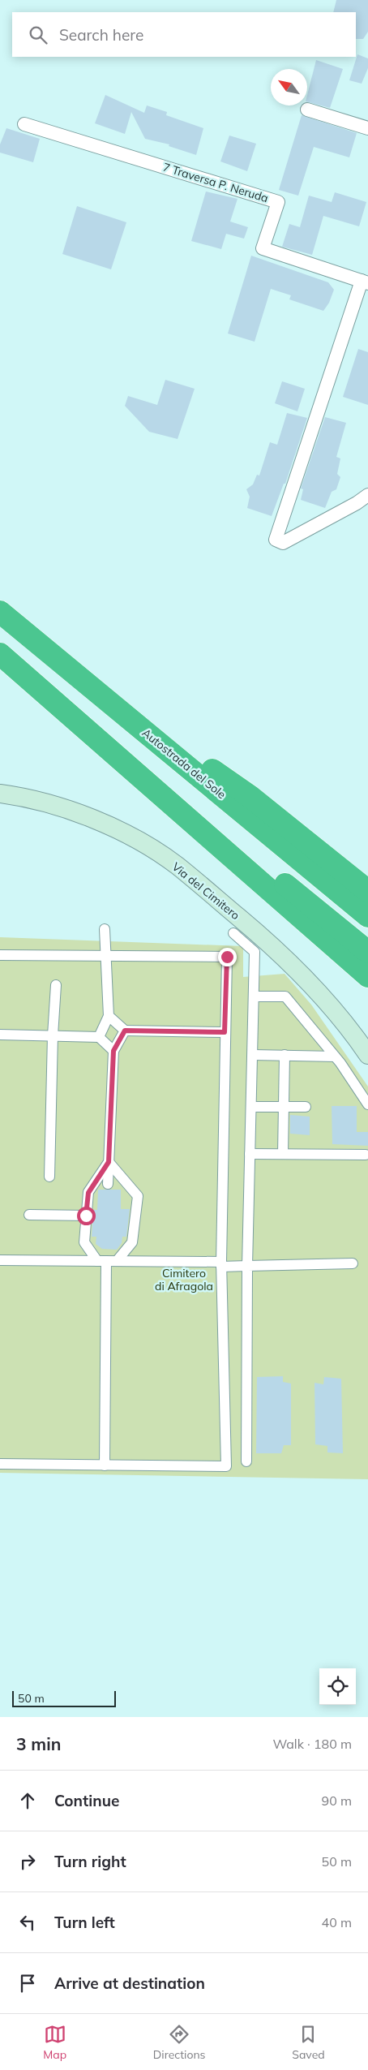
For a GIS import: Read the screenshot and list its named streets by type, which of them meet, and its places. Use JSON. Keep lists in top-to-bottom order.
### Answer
{
  "streets": {
    "highway": ["Autostrada del Sole"],
    "main road": ["Via del Cimitero"],
    "street": ["7 Traversa P. Neruda"]
  },
  "parks": ["Cimitero di Afragola"],
  "scale_bar": "50 m",
  "north": "top left",
  "page": {
    "search": "Search here",
    "scale": "50 m",
    "heading": ["3 min", "Walk · 180 m"],
    "list": [
      ["Continue", "90 m"],
      ["Turn right", "50 m"],
      ["Turn left", "40 m"],
      "Arrive at destination"
    ],
    "nav": ["Map", "Directions", "Saved"]
  }
}
